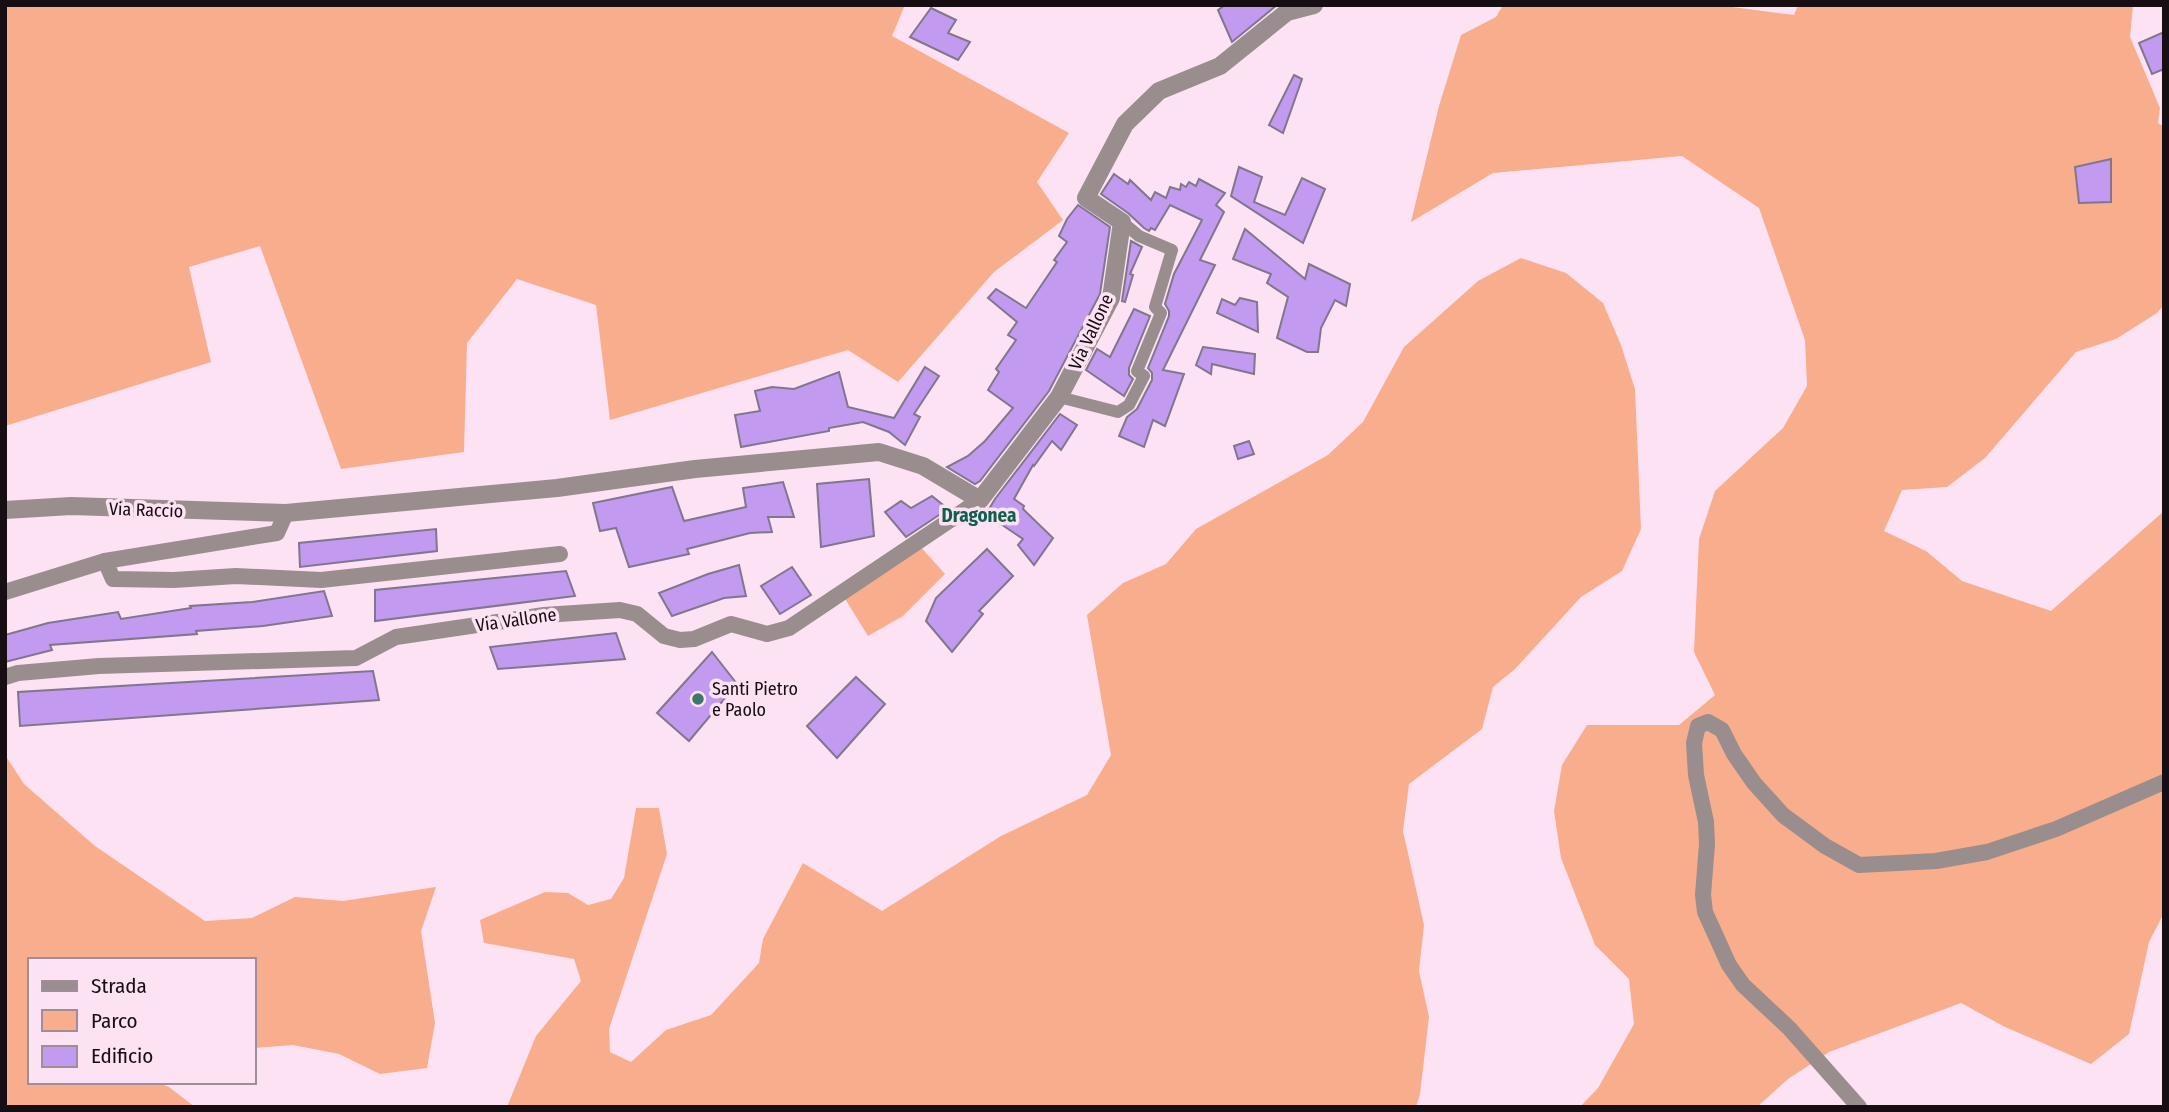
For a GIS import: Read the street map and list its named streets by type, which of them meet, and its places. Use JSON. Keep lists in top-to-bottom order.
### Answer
{
  "streets": {
    "street": ["Via Vallone", "Via Raccio"]
  },
  "districts": ["Dragonea"],
  "places": ["Santi Pietro e Paolo"],
  "legend": ["Strada", "Parco", "Edificio"]
}
